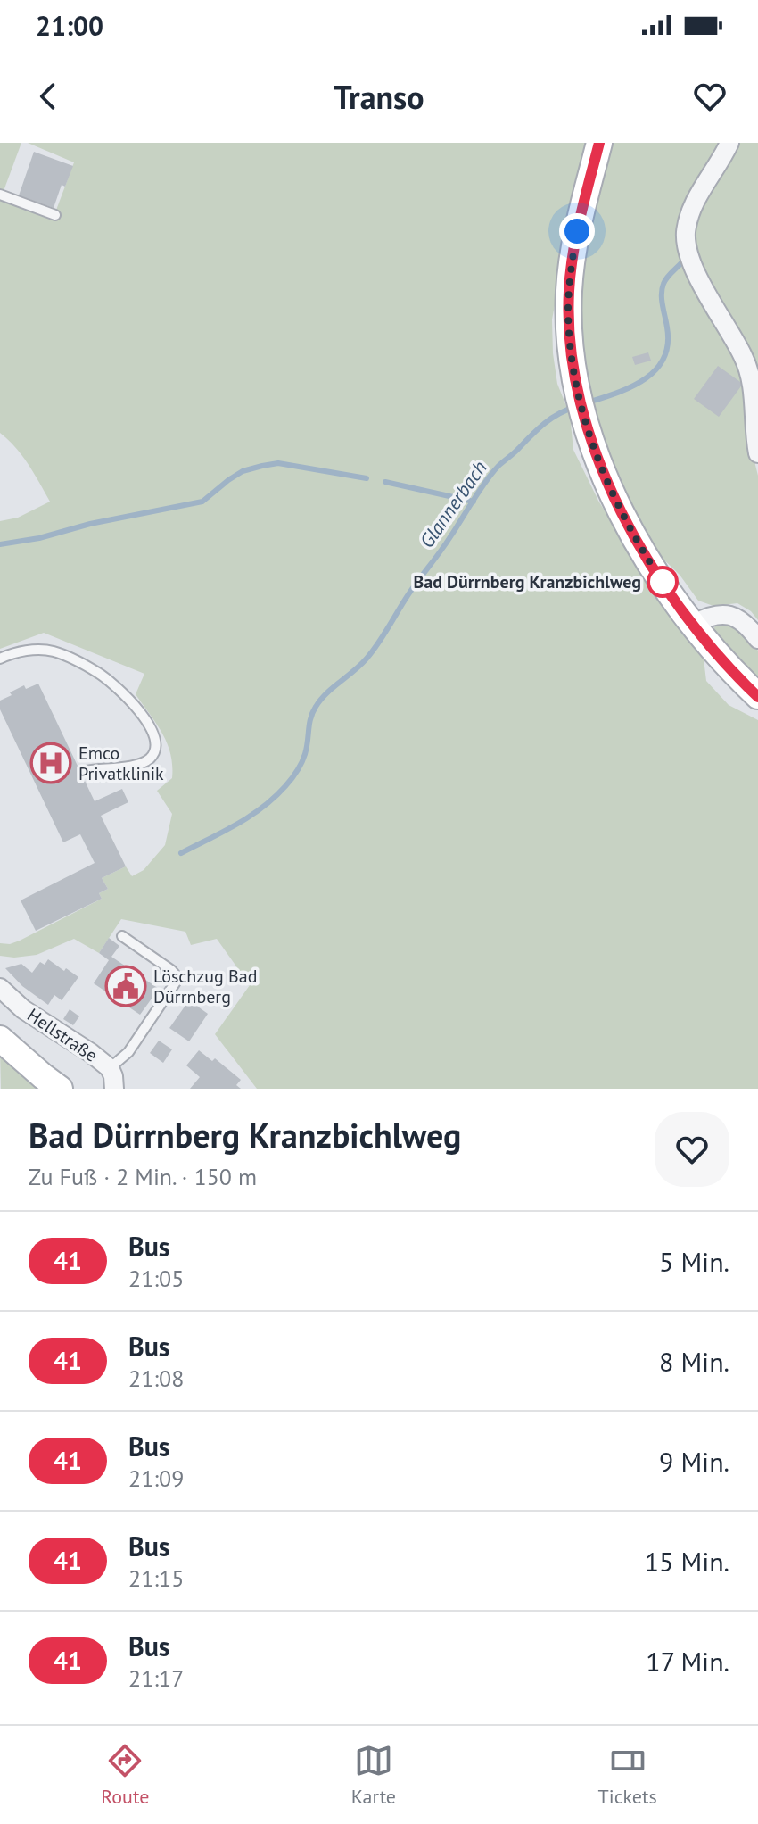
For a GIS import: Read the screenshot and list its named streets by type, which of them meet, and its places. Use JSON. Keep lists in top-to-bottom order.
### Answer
{
  "streets": {
    "street": ["Hellstraße"]
  },
  "water": ["Glannerbach"],
  "places": {
    "other": ["Bad Dürrnberg Kranzbichlweg"],
    "hospital": ["Emco Privatklinik"],
    "public building": ["Löschzug Bad Dürrnberg"]
  },
  "lines": ["bus line 41"],
  "page": {
    "status": "21:00",
    "header": "Transo",
    "heading": ["Bad Dürrnberg Kranzbichlweg", "Zu Fuß · 2 Min. · 150 m"],
    "list": [
      {
        "mark": "41",
        "name": "Bus",
        "note": "21:05",
        "value": "5 Min."
      },
      {
        "mark": "41",
        "name": "Bus",
        "note": "21:08",
        "value": "8 Min."
      },
      {
        "mark": "41",
        "name": "Bus",
        "note": "21:09",
        "value": "9 Min."
      },
      {
        "mark": "41",
        "name": "Bus",
        "note": "21:15",
        "value": "15 Min."
      },
      {
        "mark": "41",
        "name": "Bus",
        "note": "21:17",
        "value": "17 Min."
      }
    ],
    "tabs": ["Route", "Karte", "Tickets"]
  }
}
